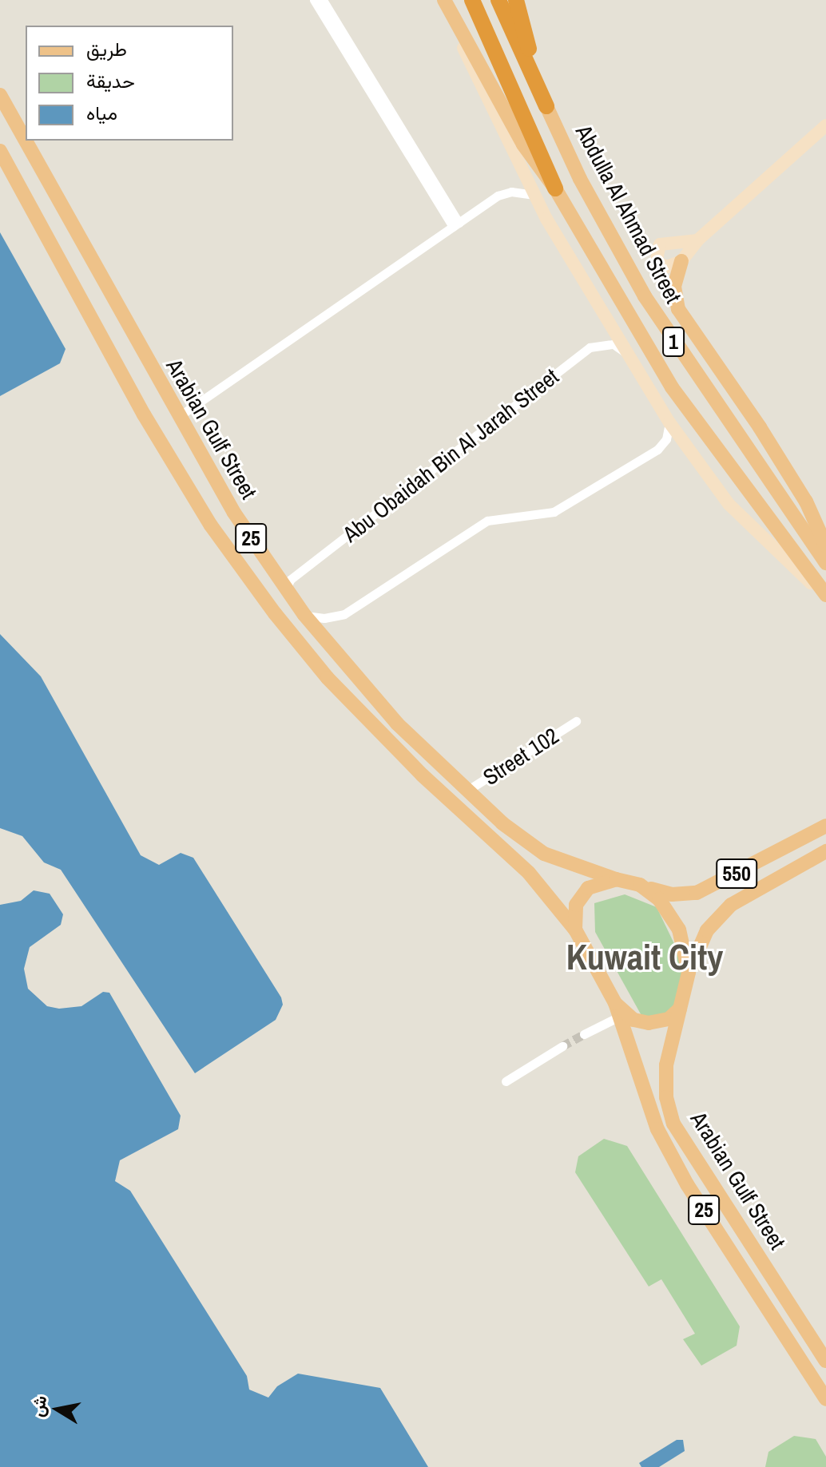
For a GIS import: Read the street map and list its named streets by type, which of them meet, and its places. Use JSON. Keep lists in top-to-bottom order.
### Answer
{
  "streets": {
    "highway": ["1"],
    "main road": [
      "Abdulla Al Ahmad Street",
      "Arabian Gulf Street",
      "25",
      "550"
    ],
    "street": ["Abu Obaidah Bin Al Jarah Street", "Street 102"]
  },
  "crossings": [
    ["Abdulla Al Ahmad Street", "1"],
    ["Arabian Gulf Street", "Abu Obaidah Bin Al Jarah Street"],
    ["Arabian Gulf Street", "25"],
    ["Arabian Gulf Street", "Street 102"],
    ["Arabian Gulf Street", "550"],
    ["25", "550"]
  ],
  "districts": ["Kuwait City"],
  "legend": ["طريق", "حديقة", "مياه"],
  "north": "left"
}
